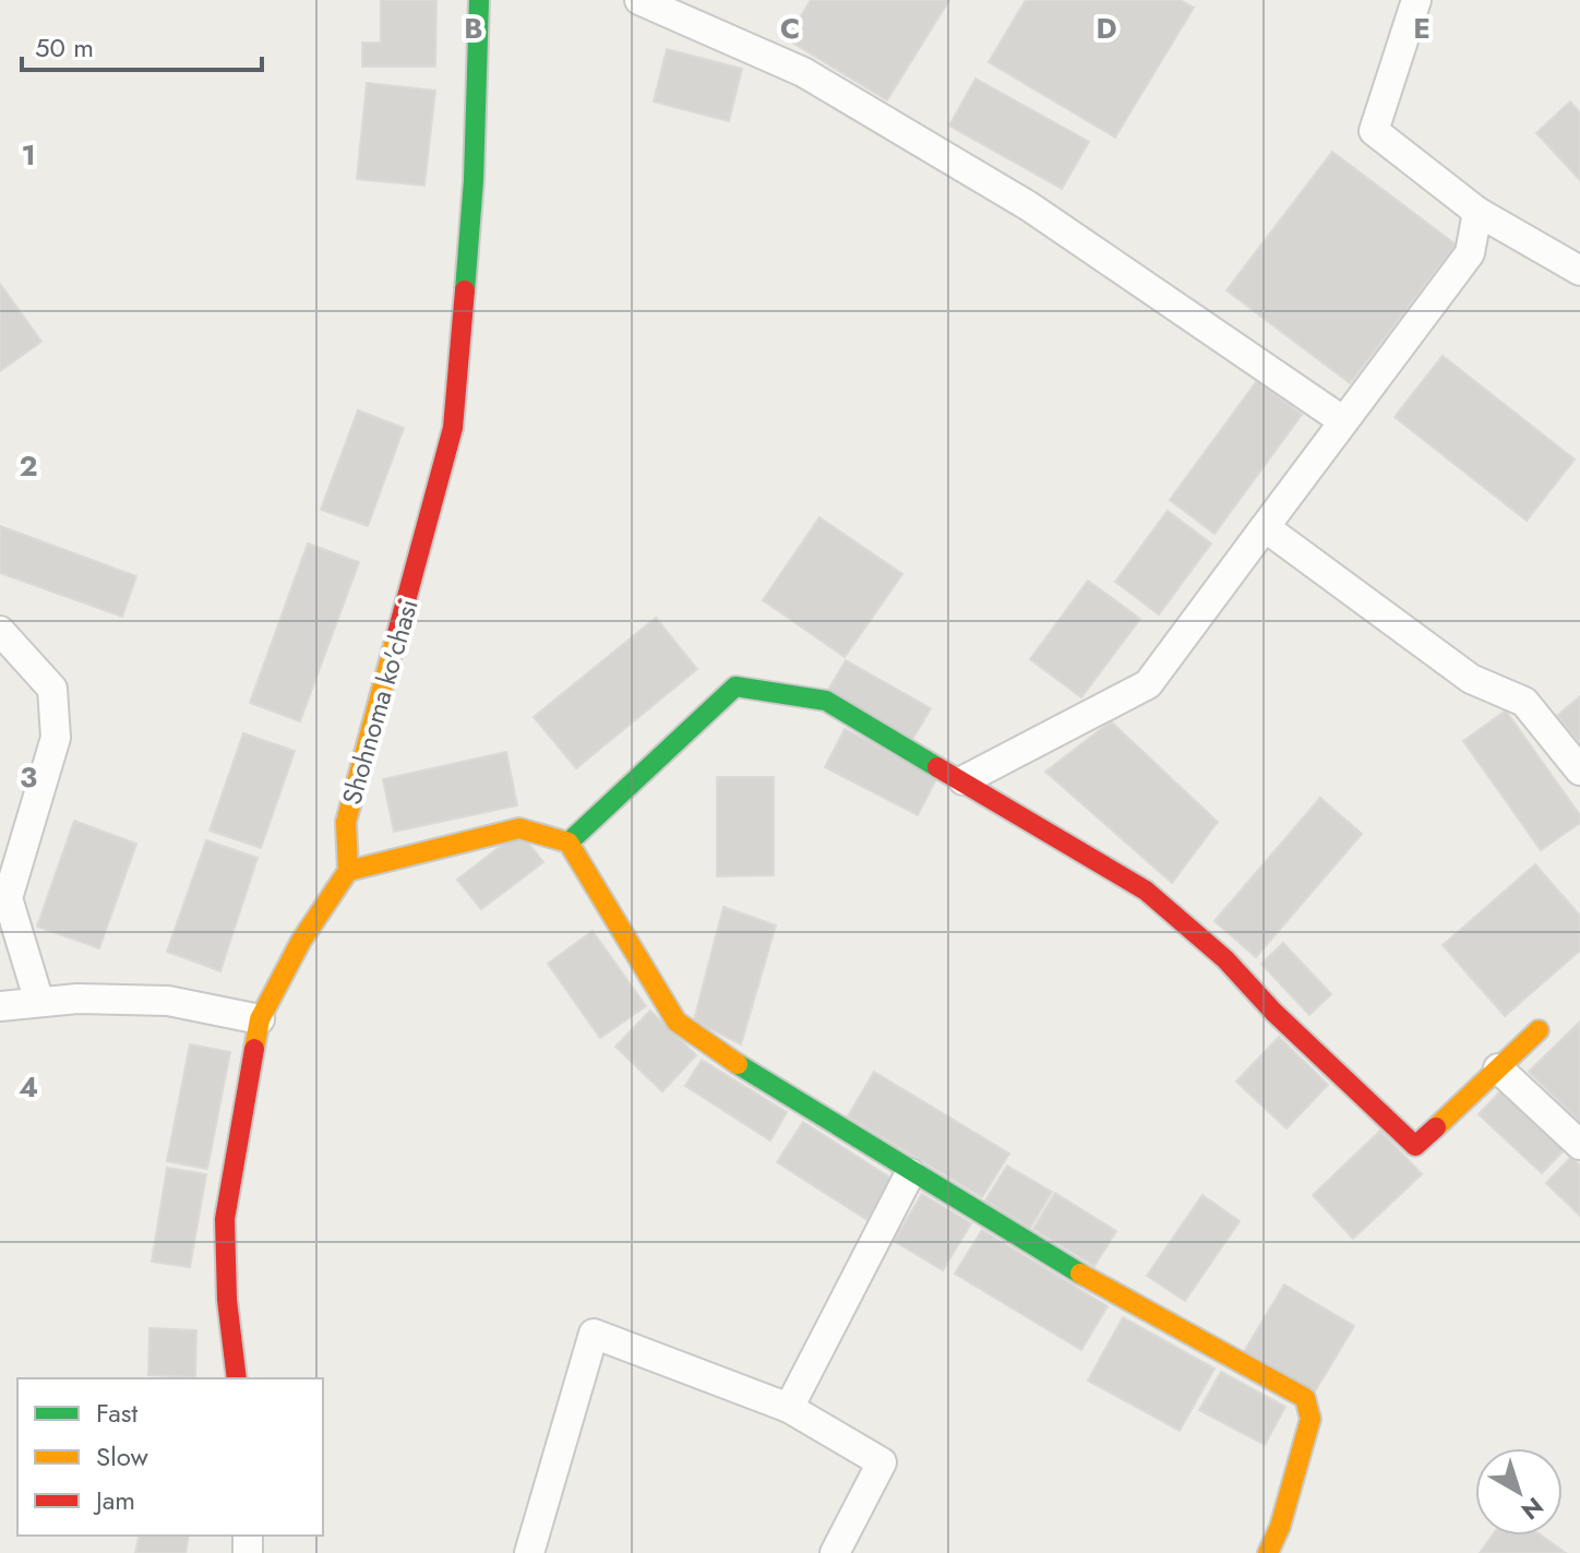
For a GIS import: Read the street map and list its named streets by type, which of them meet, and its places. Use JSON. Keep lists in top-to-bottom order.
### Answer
{
  "streets": {
    "street": ["Shohnoma ko'chasi"]
  },
  "legend": ["Fast", "Slow", "Jam"],
  "scale_bar": "50 m",
  "north": "bottom right",
  "grid": {
    "columns": [
      "B",
      "C",
      "D",
      "E"
    ],
    "rows": [
      "1",
      "2",
      "3",
      "4"
    ]
  }
}
